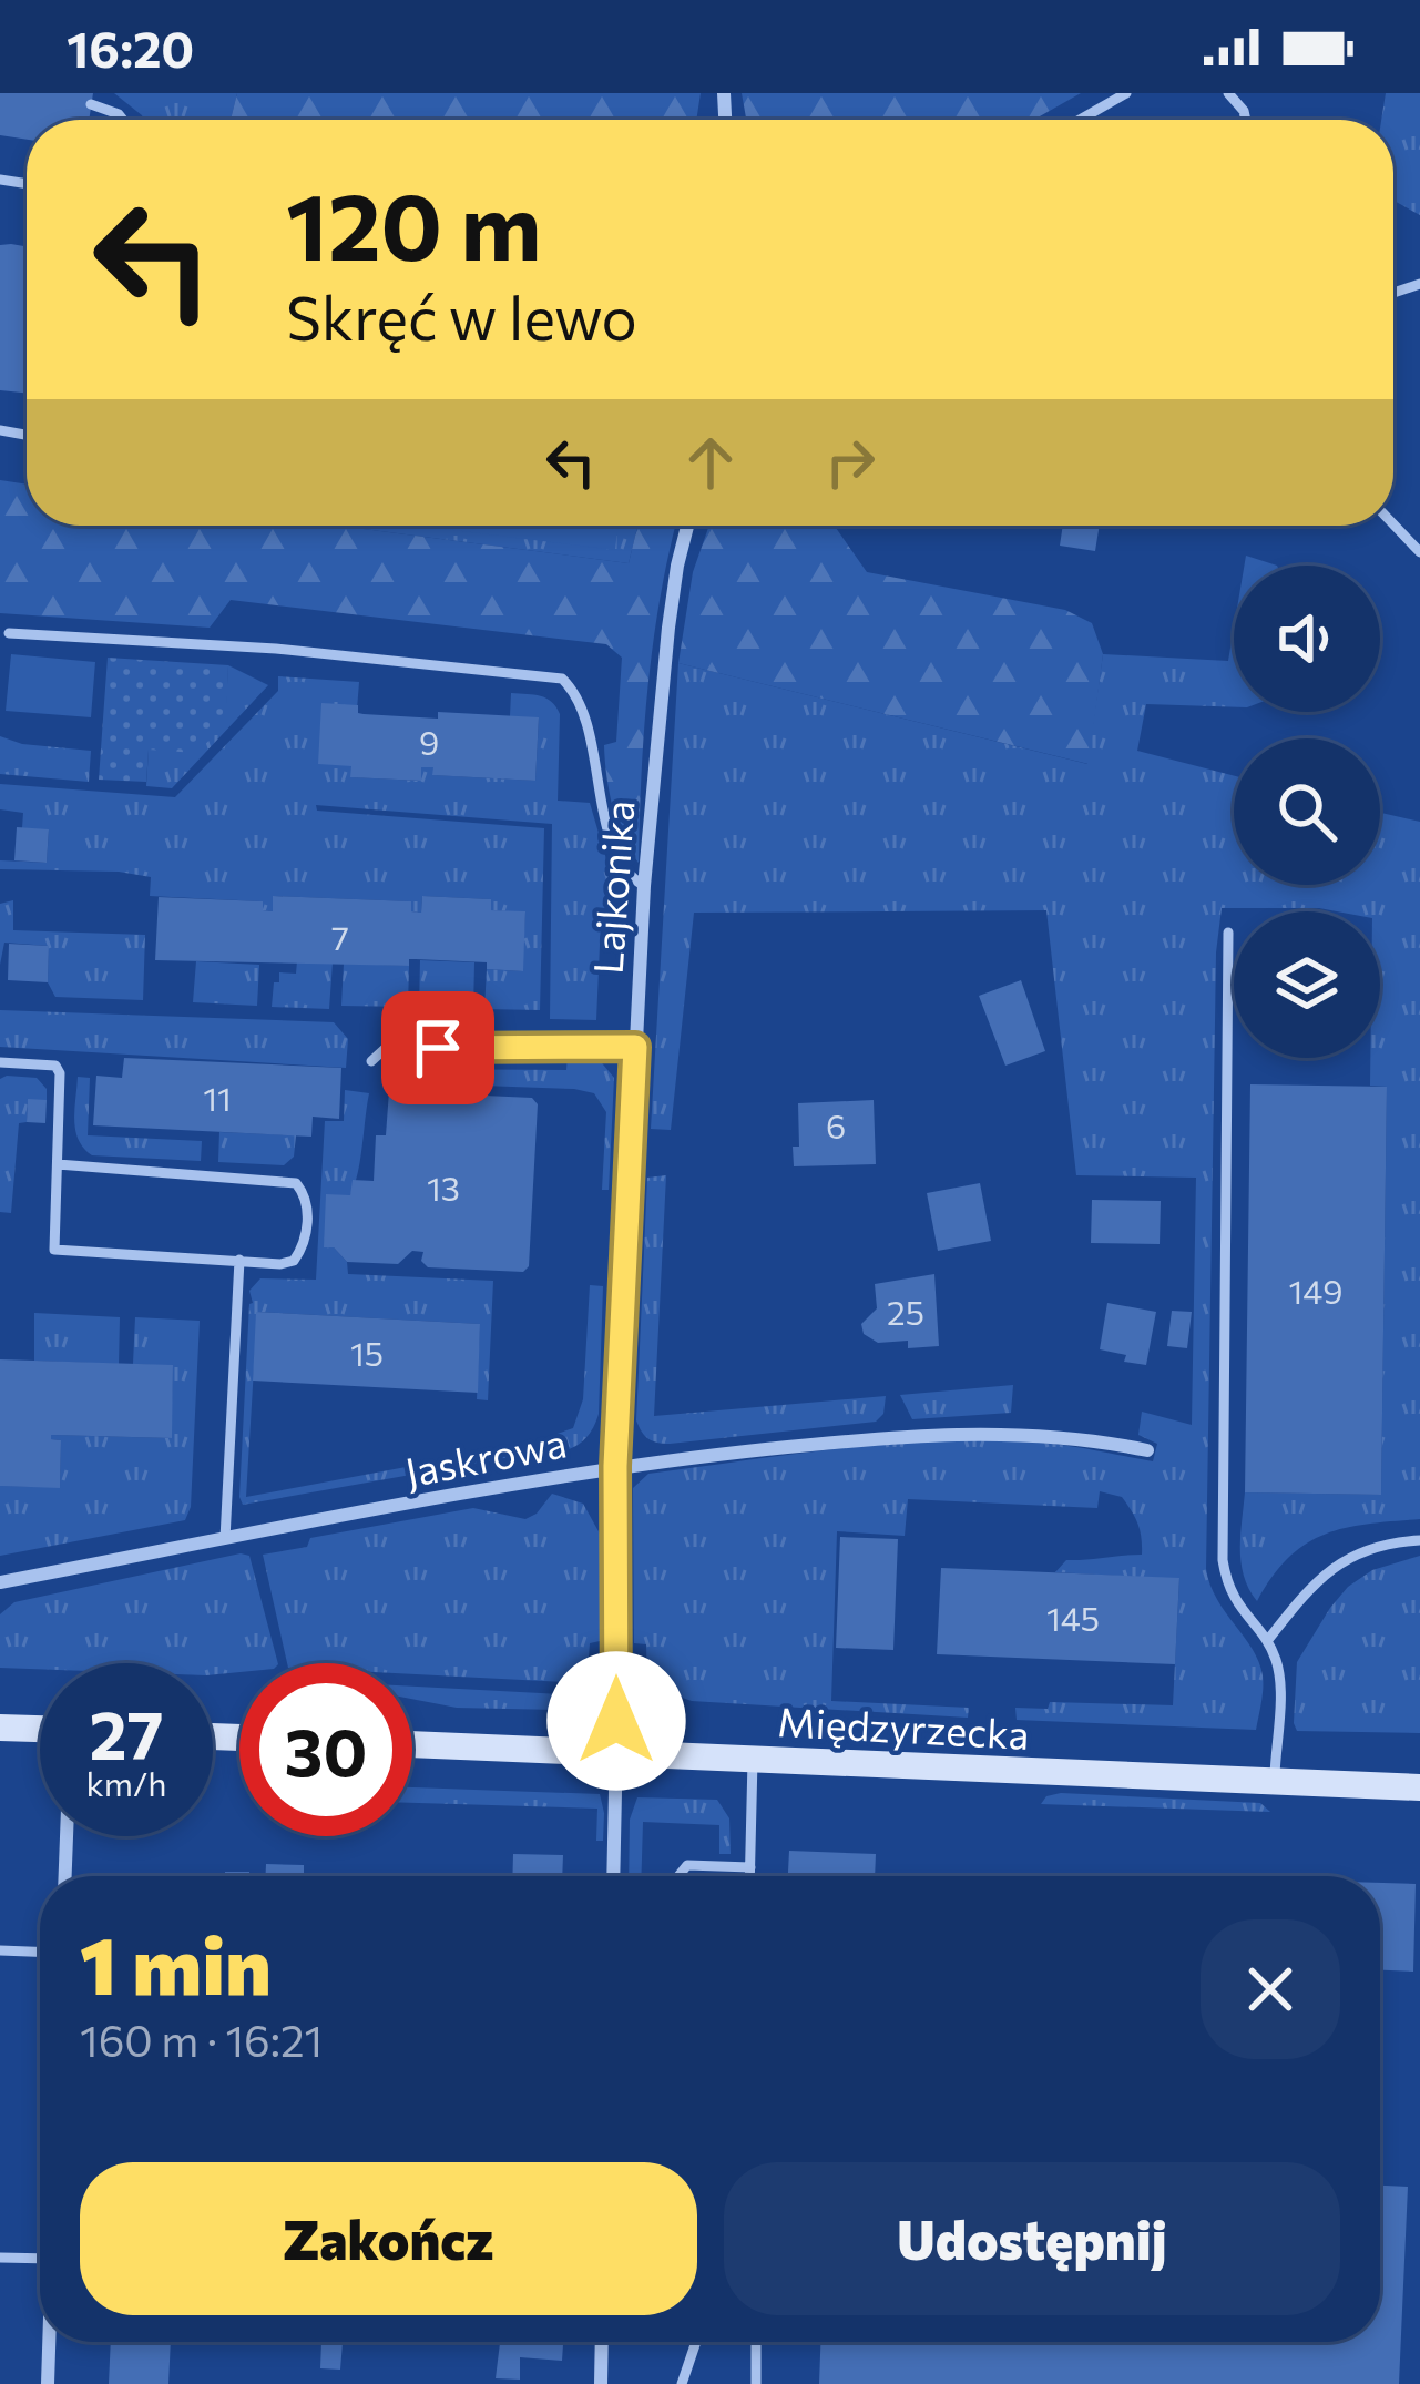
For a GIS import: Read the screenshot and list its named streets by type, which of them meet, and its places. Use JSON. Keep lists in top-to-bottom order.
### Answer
{
  "streets": {
    "main road": ["Międzyrzecka"],
    "street": ["Lajkonika", "Jaskrowa"]
  },
  "crossings": [
    ["Lajkonika", "Jaskrowa"],
    ["Lajkonika", "Międzyrzecka"]
  ],
  "house_numbers": [
    "9",
    "7",
    "11",
    "6",
    "13",
    "149",
    "25",
    "15",
    "145"
  ],
  "page": {
    "status": "16:20",
    "turn": ["120 m", "Skręć w lewo"],
    "speed": "27 km/h",
    "limit": "30",
    "heading": ["1 min", "160 m · 16:21"],
    "buttons": ["Zakończ", "Udostępnij"]
  }
}
